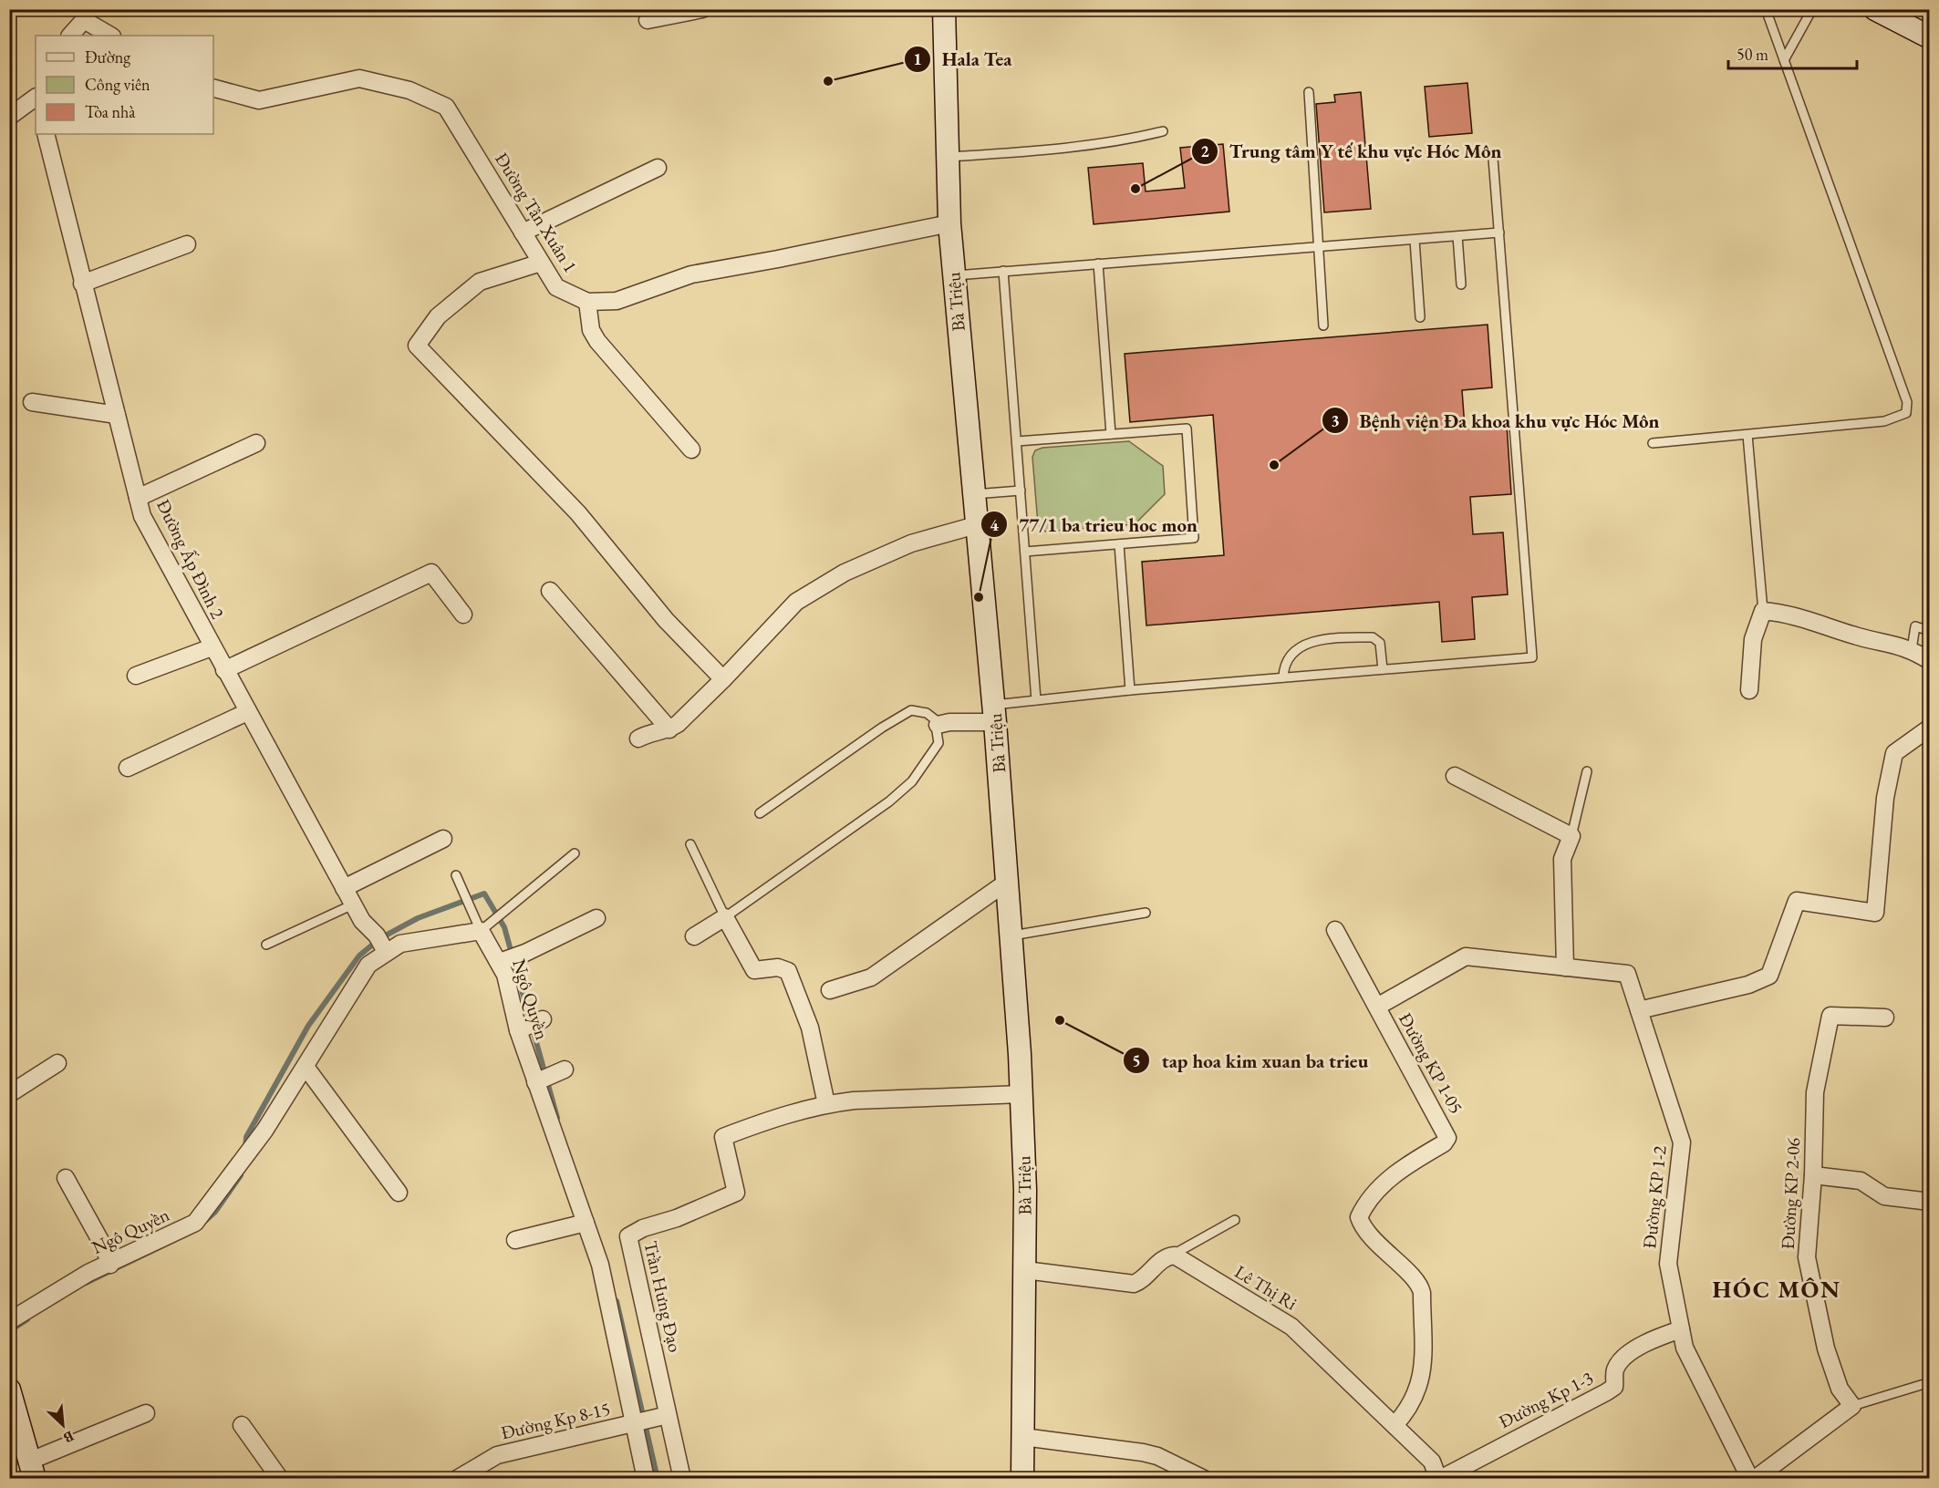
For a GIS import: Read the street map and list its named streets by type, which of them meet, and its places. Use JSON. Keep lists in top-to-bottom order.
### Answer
{
  "streets": {
    "street": [
      "Đường Tân Xuân 1",
      "Bà Triệu",
      "Đường Ấp Đình 2",
      "Ngô Quyền",
      "Đường KP 1-05",
      "Đường KP 2-06",
      "Đường KP 1-2",
      "Lê Thị Ri",
      "Trần Hưng Đạo",
      "Đường Kp 1-3",
      "Đường Kp 8-15"
    ]
  },
  "crossings": [
    ["Đường Tân Xuân 1", "Bà Triệu"],
    ["Bà Triệu", "Trần Hưng Đạo"],
    ["Đường Ấp Đình 2", "Ngô Quyền"],
    ["Ngô Quyền", "Đường Kp 8-15"],
    ["Đường KP 1-05", "Đường KP 1-2"],
    ["Đường KP 1-05", "Lê Thị Ri"],
    ["Đường KP 1-2", "Đường Kp 1-3"],
    ["Lê Thị Ri", "Đường Kp 1-3"],
    ["Trần Hưng Đạo", "Đường Kp 8-15"]
  ],
  "districts": ["HÓC MÔN"],
  "places": [
    "Hala Tea",
    "Trung tâm Y tế khu vực Hóc Môn",
    "Bệnh viện Đa khoa khu vực Hóc Môn",
    "77/1 ba trieu hoc mon",
    "tap hoa kim xuan ba trieu"
  ],
  "legend": ["Đường", "Công viên", "Tòa nhà"],
  "scale_bar": "50 m",
  "north": "bottom right"
}
